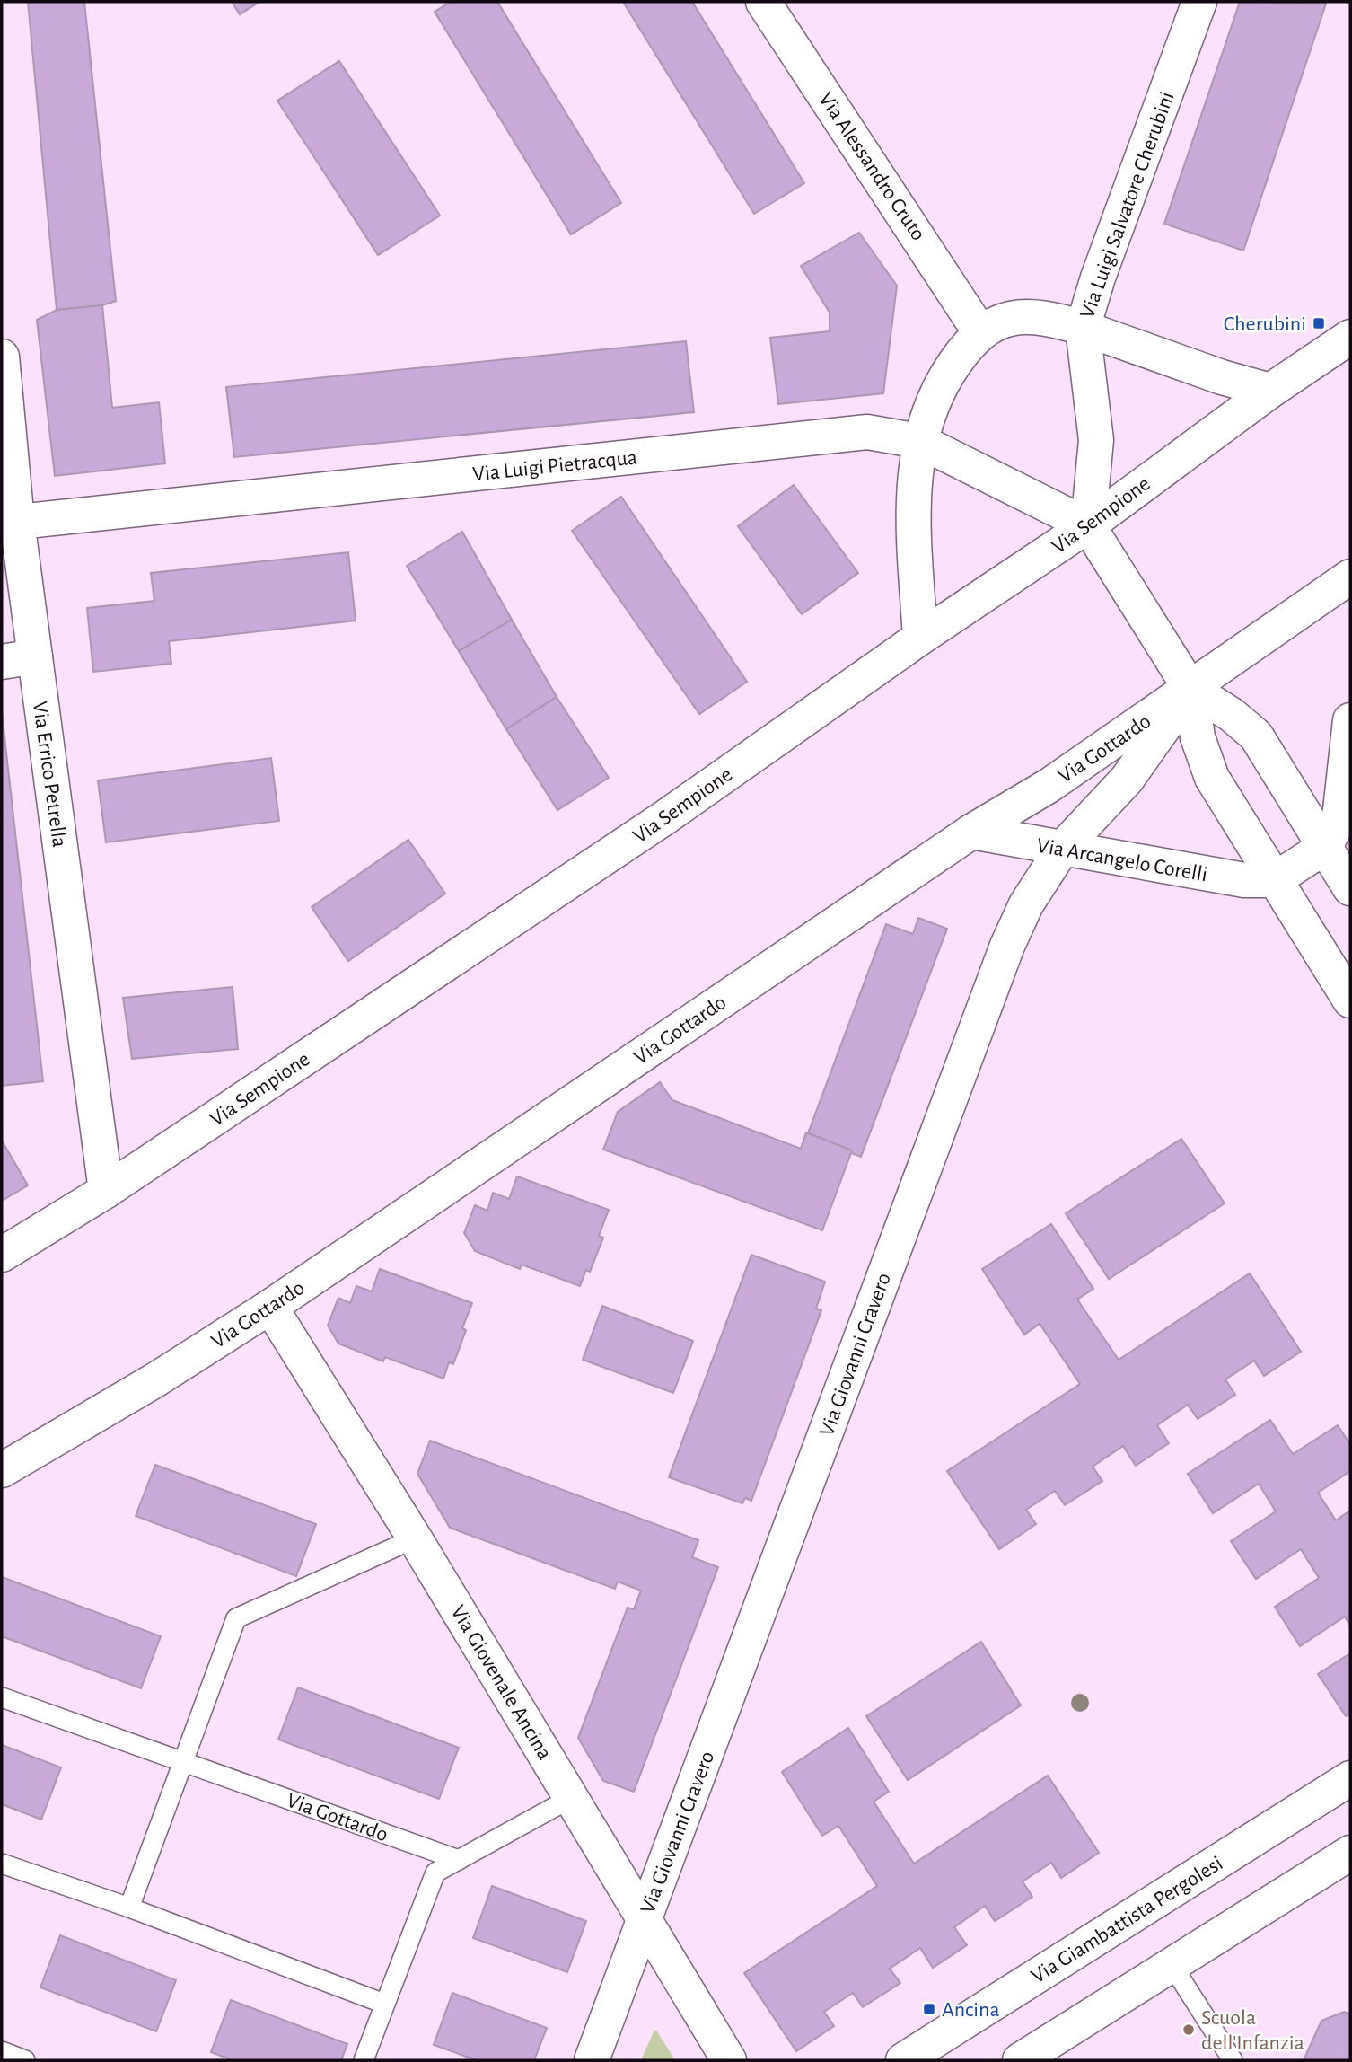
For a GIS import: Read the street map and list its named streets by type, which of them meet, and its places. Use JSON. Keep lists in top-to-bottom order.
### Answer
{
  "streets": {
    "street": [
      "Via Alessandro Cruto",
      "Via Luigi Salvatore Cherubini",
      "Via Luigi Pietracqua",
      "Via Sempione",
      "Via Gottardo",
      "Via Errico Petrella",
      "Via Arcangelo Corelli",
      "Via Giovanni Cravero",
      "Via Giovenale Ancina",
      "Via Giambattista Pergolesi"
    ]
  },
  "crossings": [
    ["Via Luigi Salvatore Cherubini", "Via Luigi Pietracqua"],
    ["Via Luigi Salvatore Cherubini", "Via Sempione"],
    ["Via Luigi Pietracqua", "Via Sempione"],
    ["Via Luigi Pietracqua", "Via Errico Petrella"],
    ["Via Sempione", "Via Errico Petrella"],
    ["Via Gottardo", "Via Arcangelo Corelli"],
    ["Via Gottardo", "Via Giovanni Cravero"],
    ["Via Gottardo", "Via Giovenale Ancina"],
    ["Via Arcangelo Corelli", "Via Giovanni Cravero"],
    ["Via Giovanni Cravero", "Via Giovenale Ancina"]
  ],
  "places": {
    "transit": ["Cherubini", "Ancina"],
    "other": ["Scuola dell'Infanzia"]
  }
}
